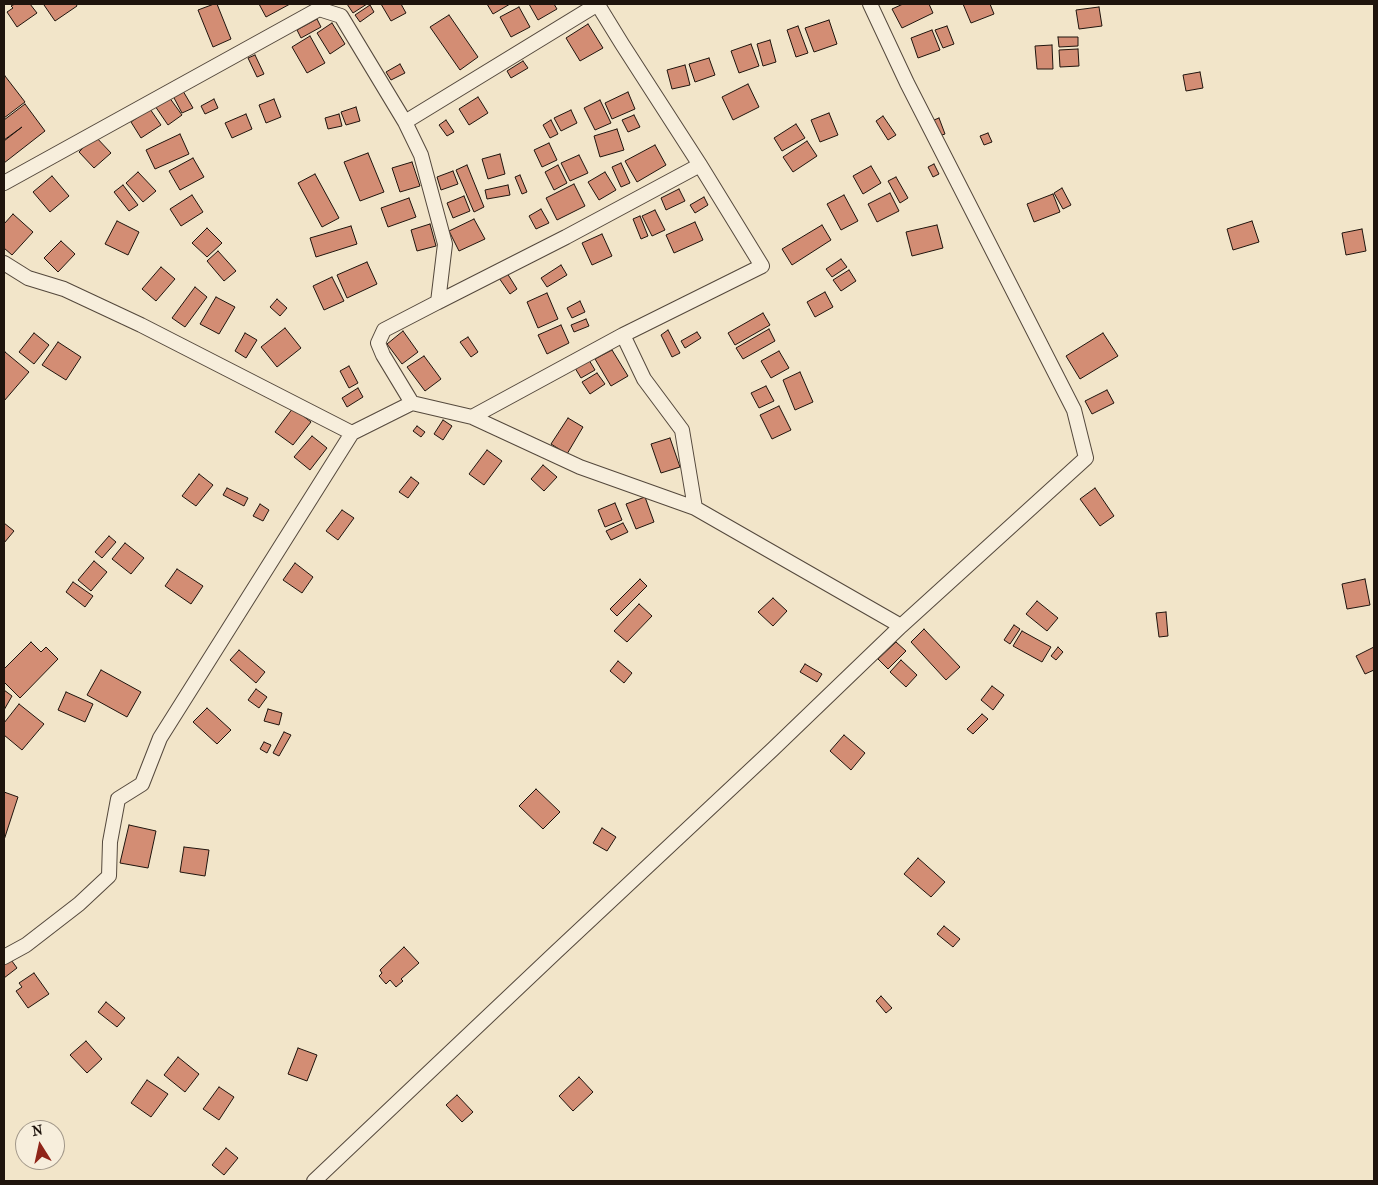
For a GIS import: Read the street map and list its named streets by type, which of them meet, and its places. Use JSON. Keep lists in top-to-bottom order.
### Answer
{
  "north": "top"
}
